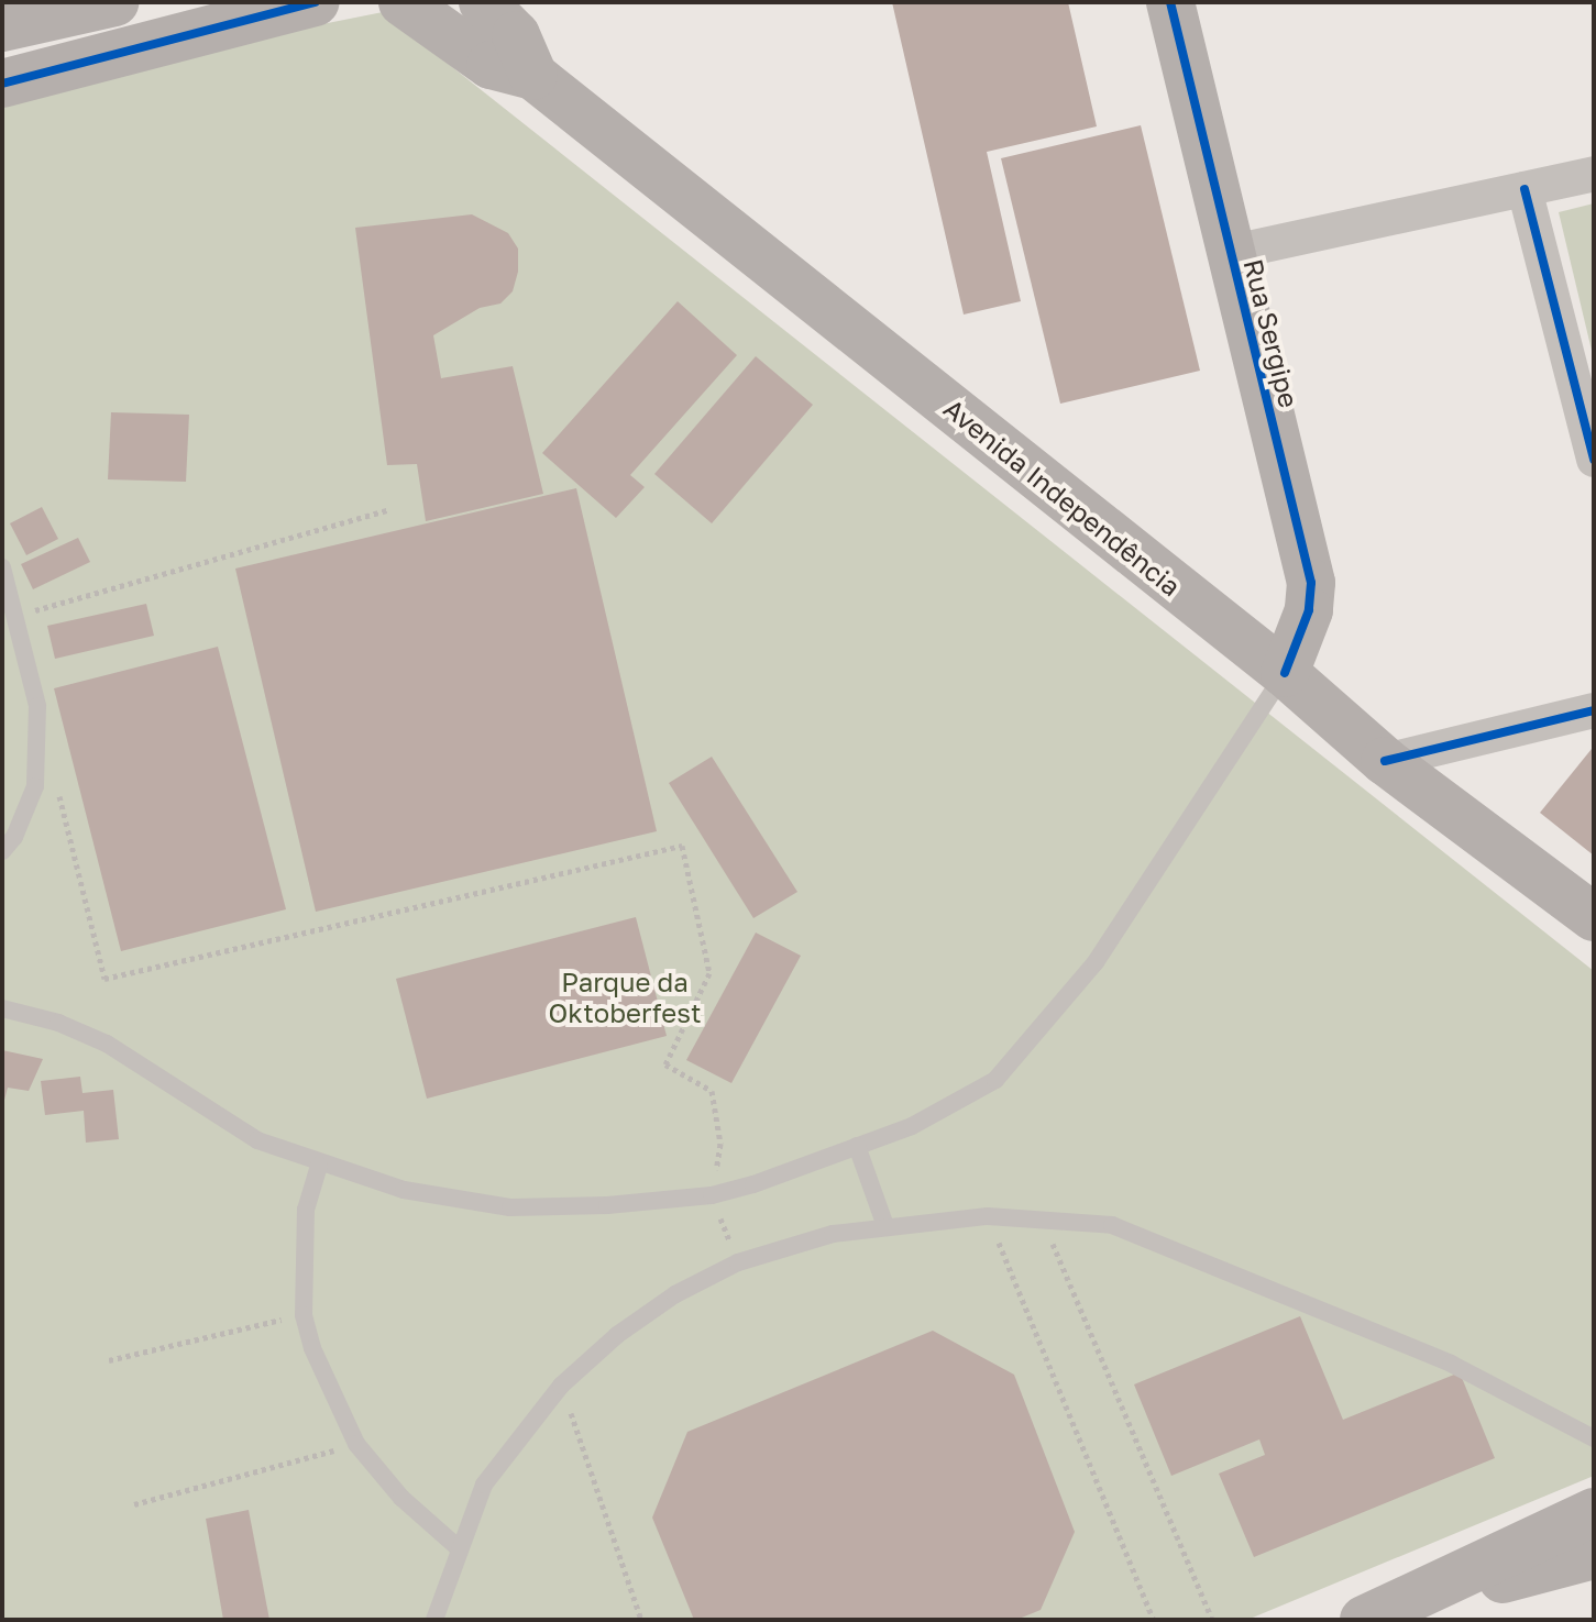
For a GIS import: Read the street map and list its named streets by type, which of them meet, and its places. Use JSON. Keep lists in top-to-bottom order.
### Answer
{
  "streets": {
    "main road": ["Rua Sergipe", "Avenida Independência"]
  },
  "crossings": [
    ["Rua Sergipe", "Avenida Independência"]
  ],
  "parks": ["Parque da Oktoberfest"]
}
